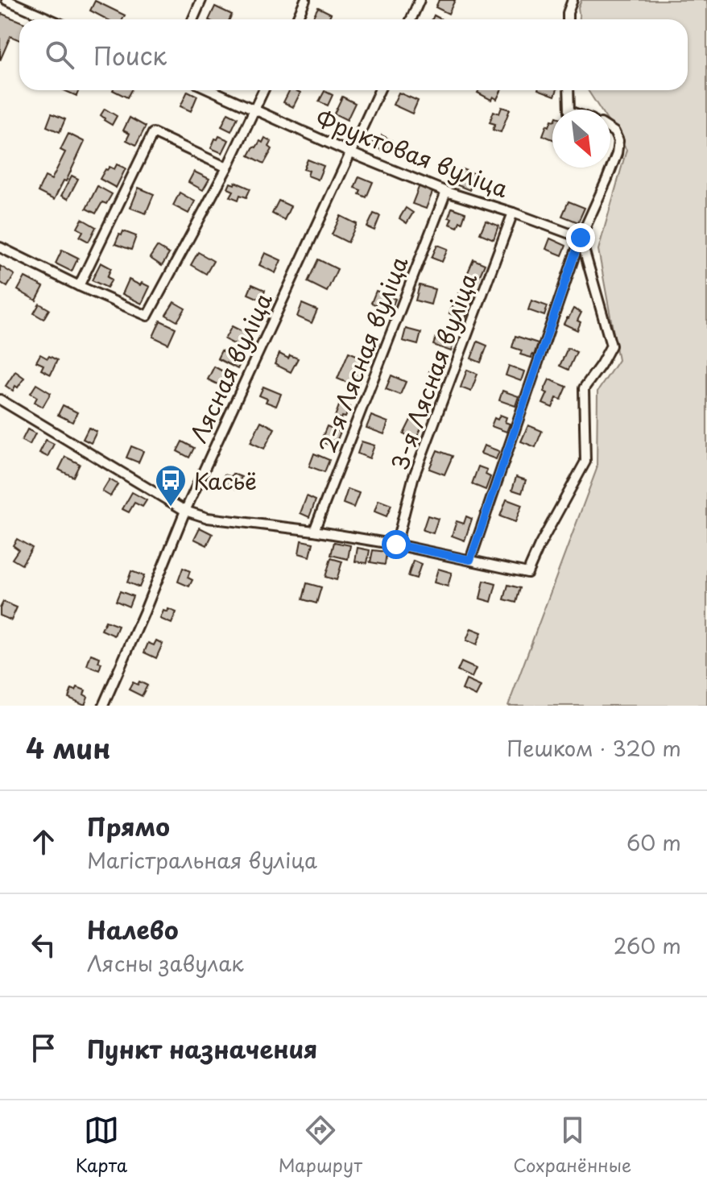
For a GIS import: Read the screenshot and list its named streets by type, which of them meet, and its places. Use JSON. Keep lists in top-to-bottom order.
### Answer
{
  "streets": {
    "street": [
      "Фруктовая вуліца",
      "2-я Лясная вуліца",
      "Лясная вуліца",
      "3-я Лясная вуліца"
    ]
  },
  "crossings": [
    ["Фруктовая вуліца", "2-я Лясная вуліца"],
    ["Фруктовая вуліца", "Лясная вуліца"],
    ["Фруктовая вуліца", "3-я Лясная вуліца"]
  ],
  "places": {
    "bus stop": ["Касьё"]
  },
  "north": "bottom right",
  "page": {
    "search": "Поиск",
    "heading": ["4 мин", "Пешком · 320 m"],
    "list": [
      ["Прямо", "Магістральная вуліца", "60 m"],
      ["Налево", "Лясны завулак", "260 m"],
      "Пункт назначения"
    ],
    "nav": ["Карта", "Маршрут", "Сохранённые"]
  }
}
